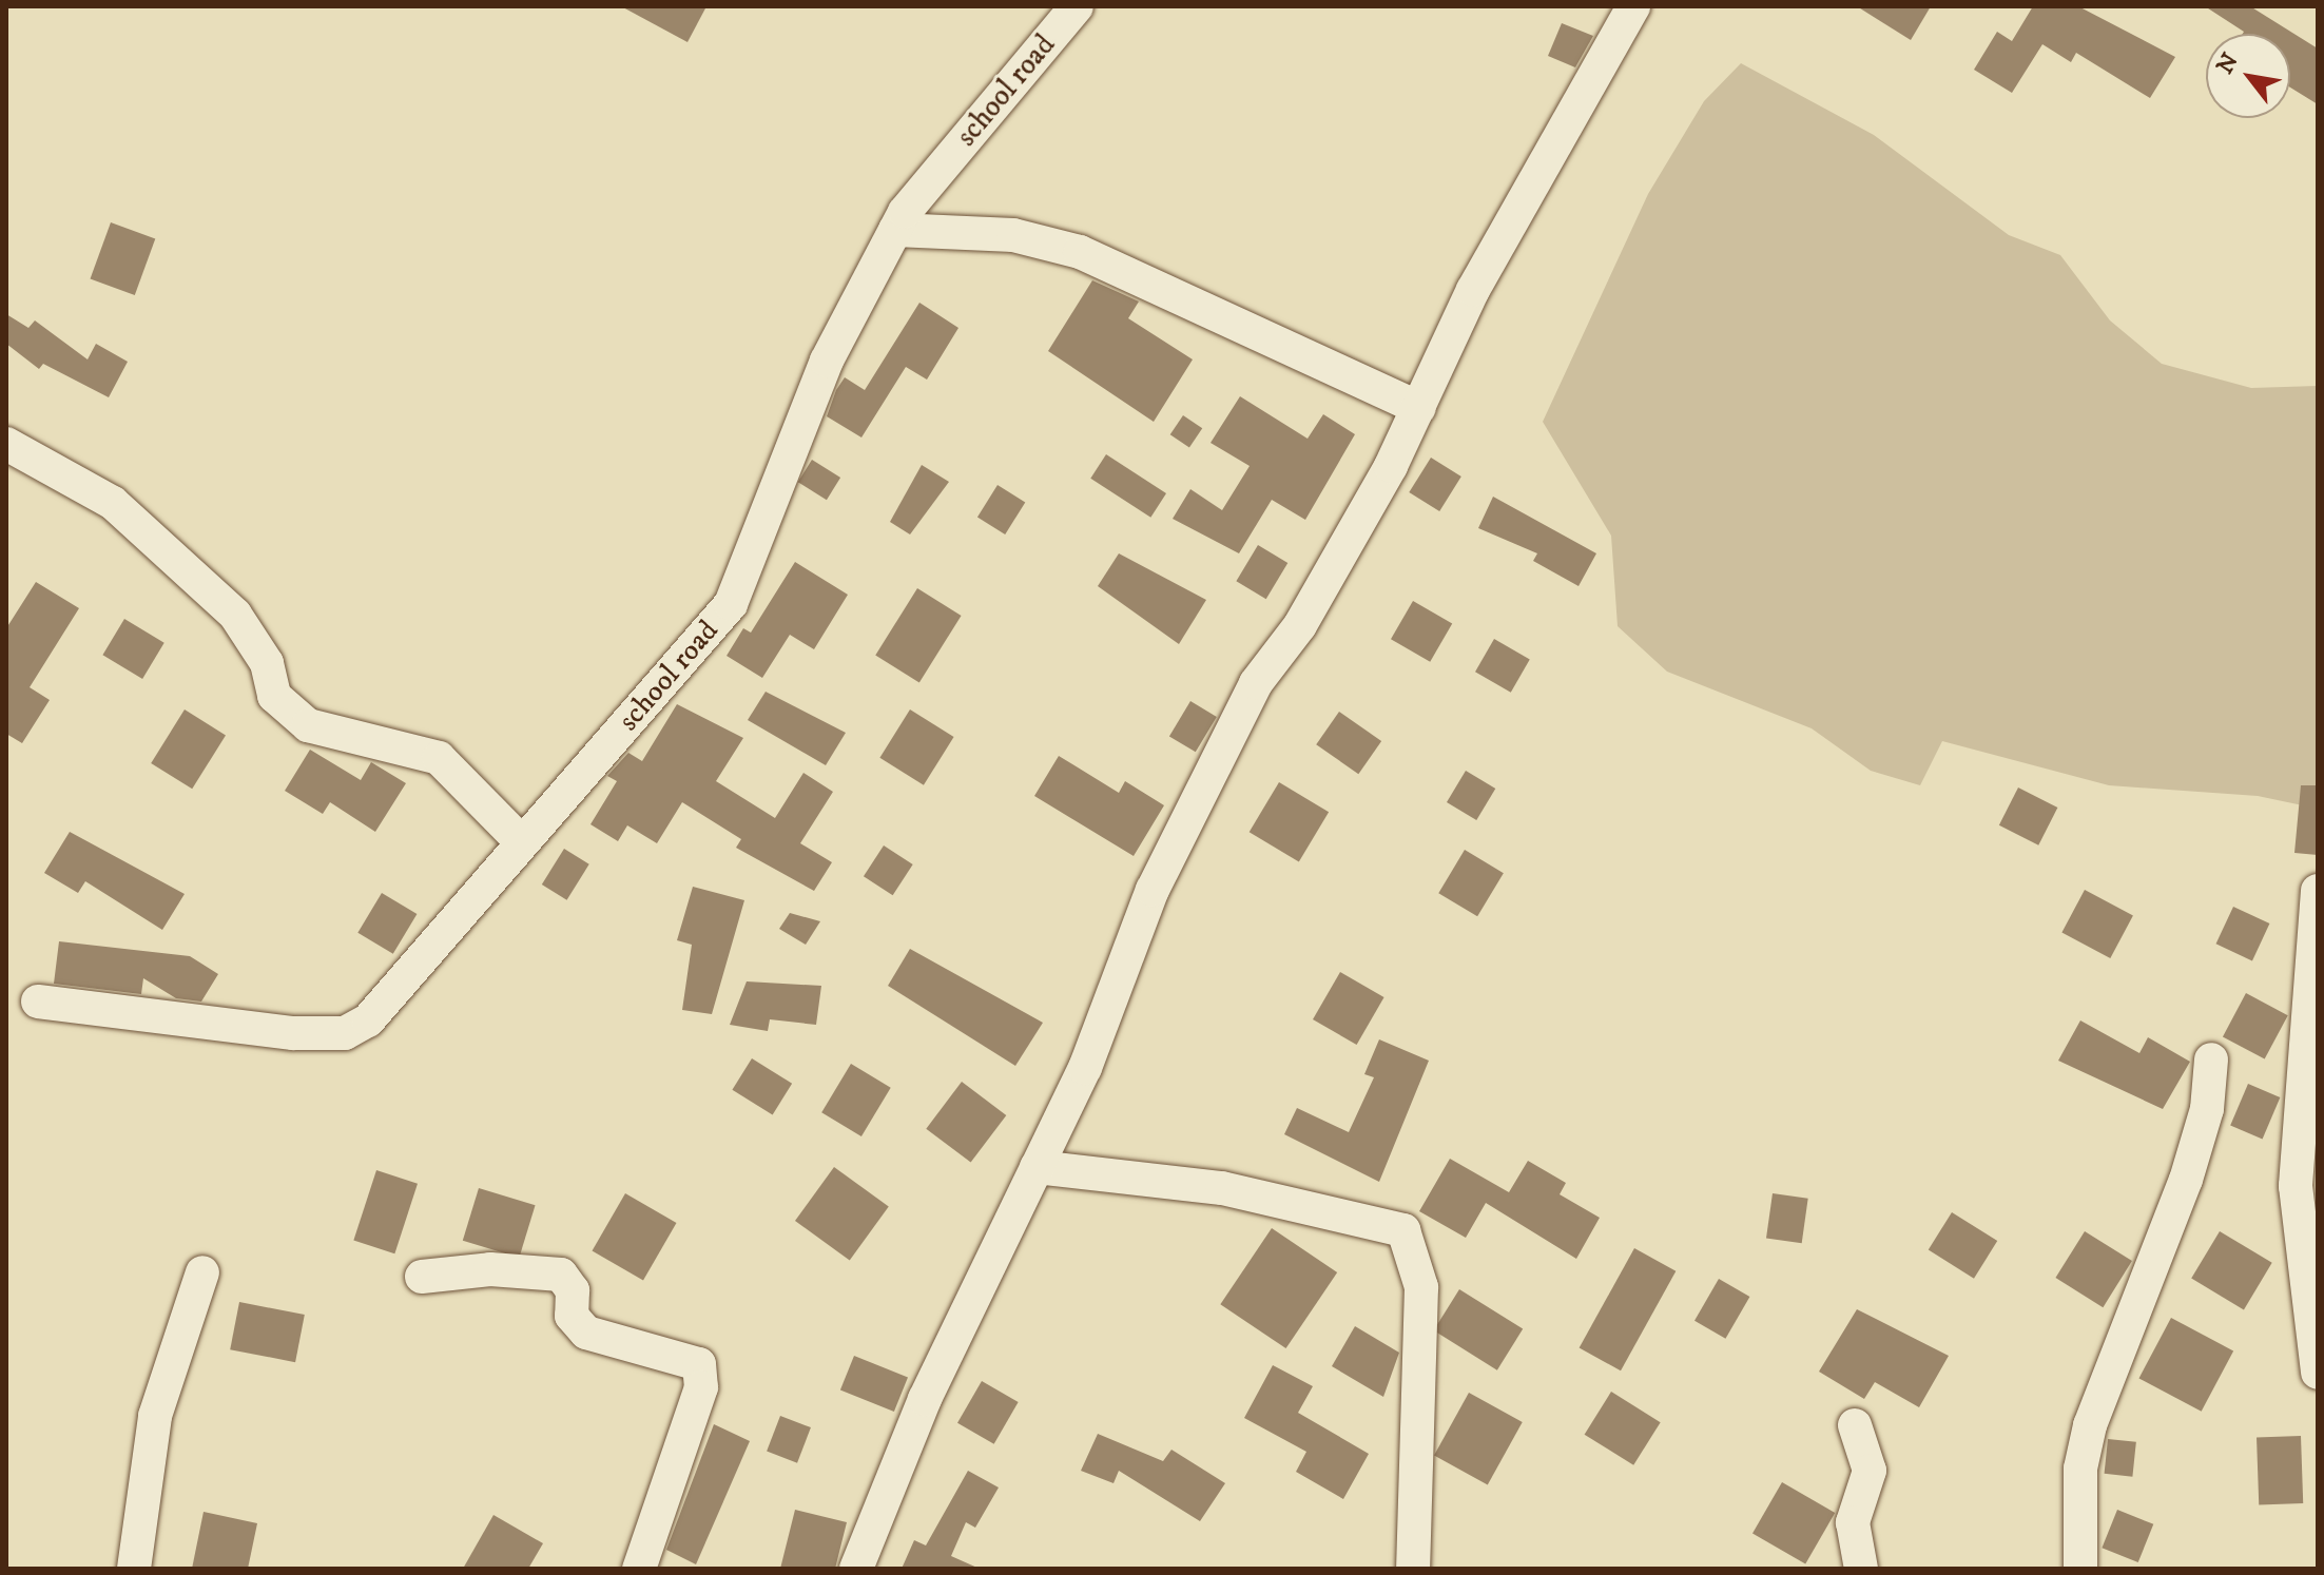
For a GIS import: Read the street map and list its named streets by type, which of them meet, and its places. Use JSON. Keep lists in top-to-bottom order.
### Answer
{
  "streets": {
    "street": ["school road"]
  },
  "north": "top left"
}
